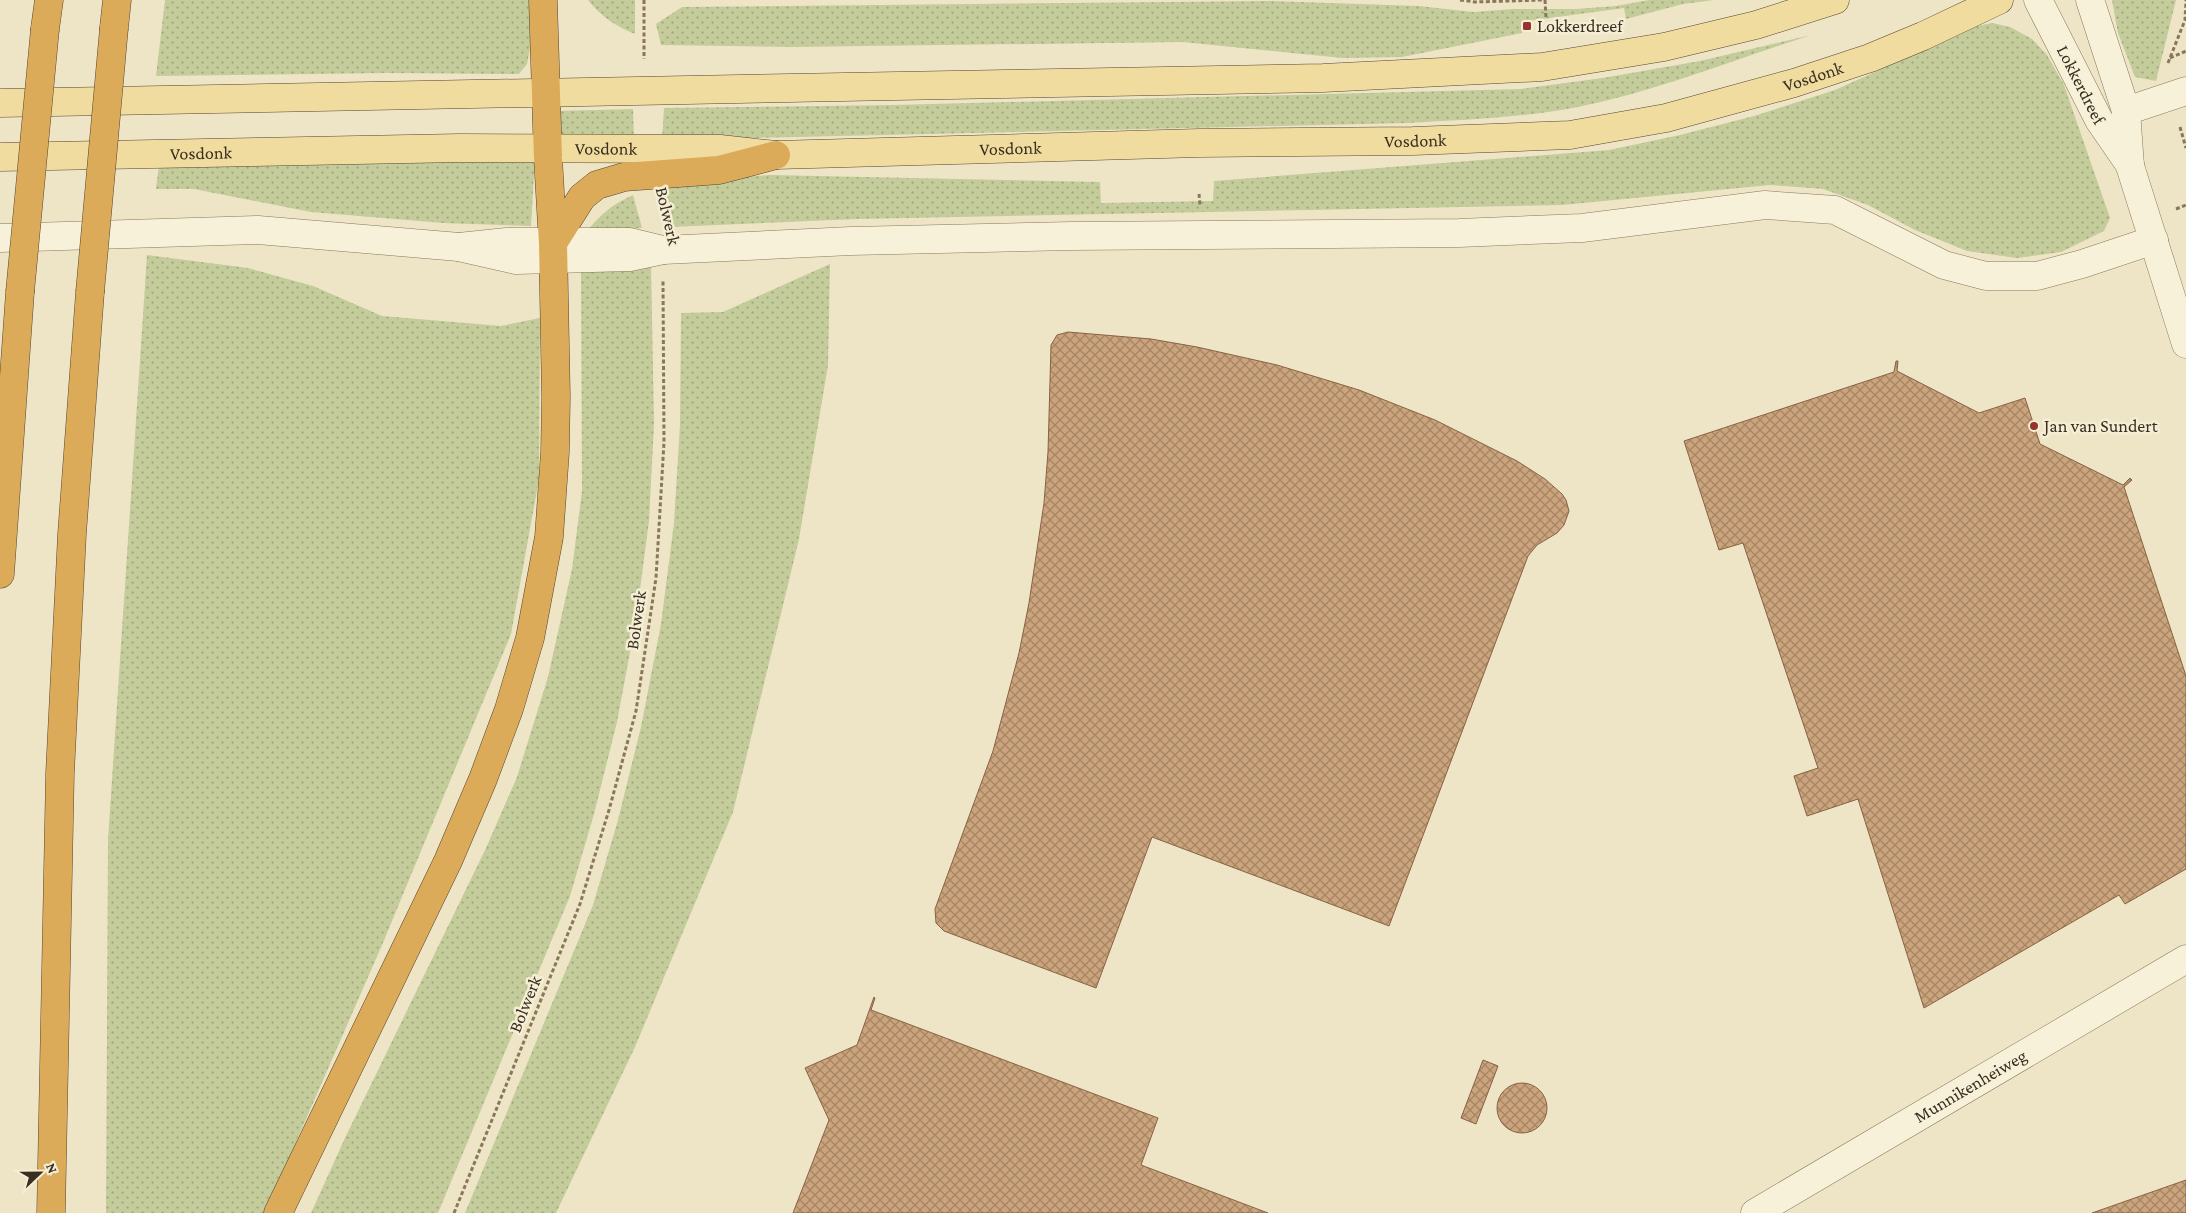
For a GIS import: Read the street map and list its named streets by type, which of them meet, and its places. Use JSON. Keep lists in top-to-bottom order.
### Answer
{
  "streets": {
    "main road": ["Vosdonk"],
    "street": ["Lokkerdreef", "Munnikenheiweg"],
    "path": ["Bolwerk"]
  },
  "places": {
    "transit": ["Lokkerdreef"],
    "other": ["Jan van Sundert"]
  },
  "north": "right"
}
